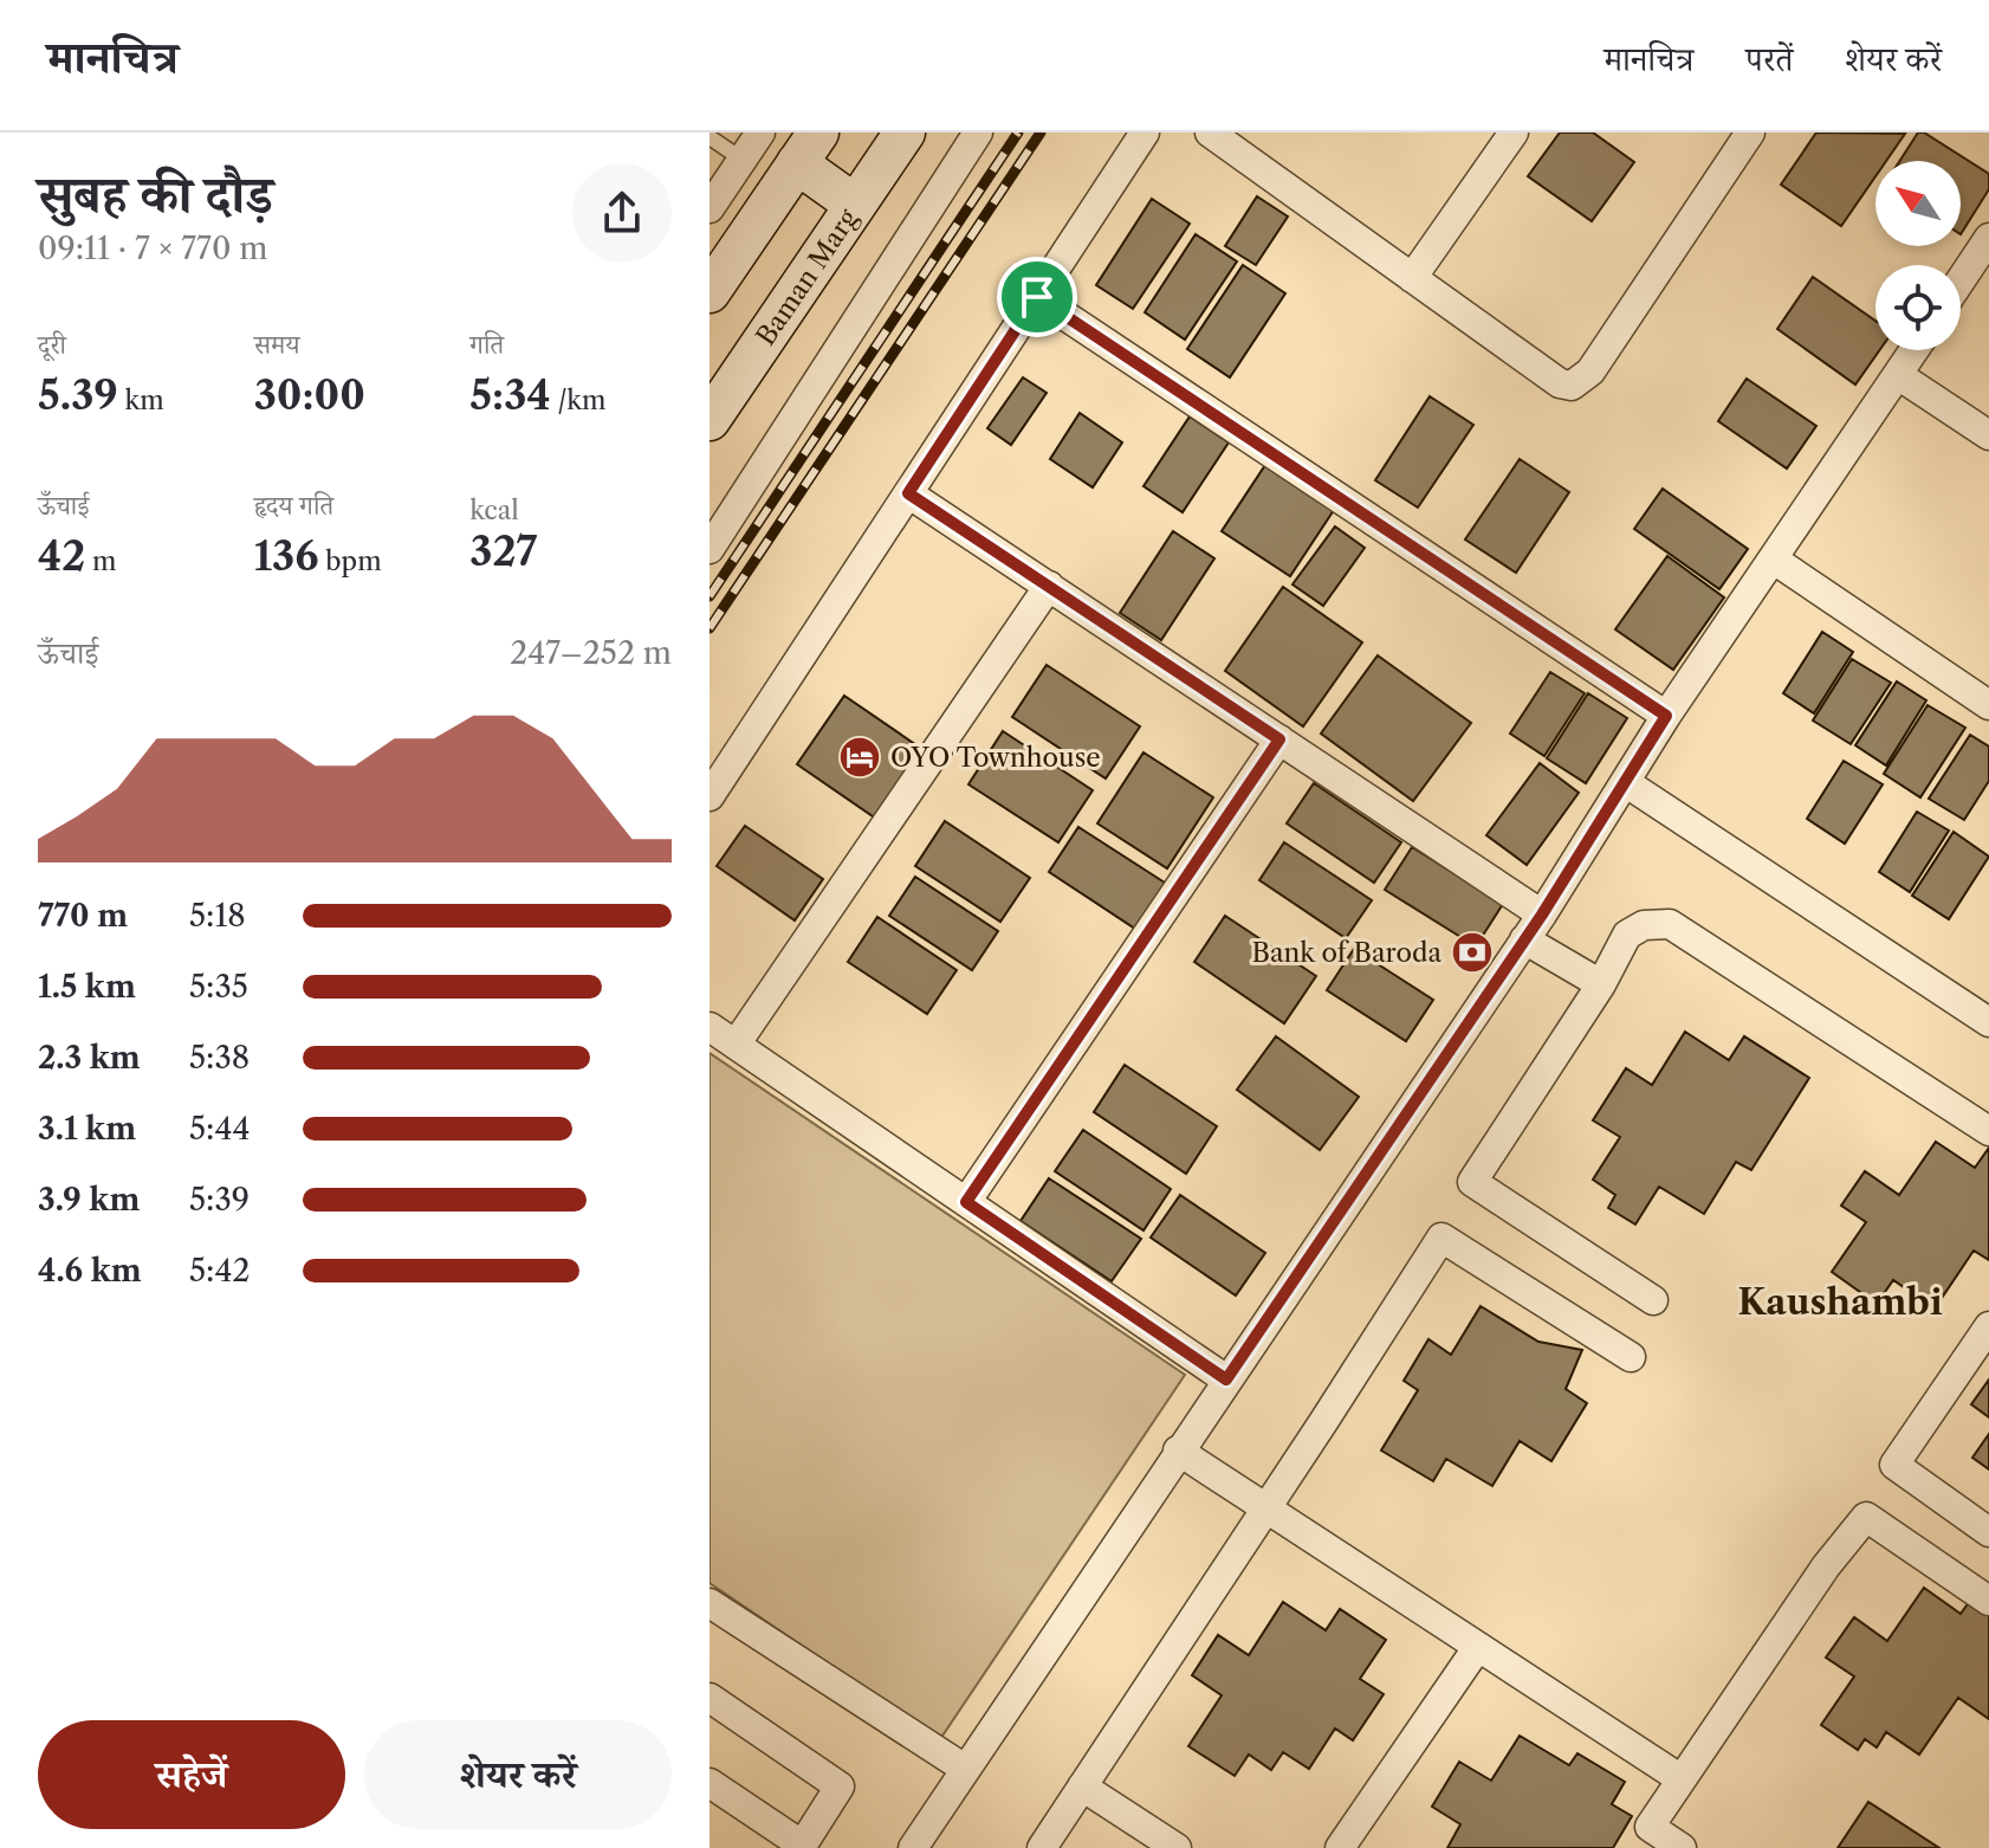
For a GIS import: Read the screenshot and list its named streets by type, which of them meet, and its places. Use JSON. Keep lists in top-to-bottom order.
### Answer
{
  "streets": {
    "main road": ["Baman Marg"]
  },
  "districts": ["Kaushambi"],
  "places": {
    "hotel": ["OYO Townhouse"],
    "bank": ["Bank of Baroda"]
  },
  "north": "top left",
  "page": {
    "header": "मानचित्र",
    "nav": ["मानचित्र", "परतें", "शेयर करें"],
    "heading": ["सुबह की दौड़", "09:11 · 7 × 770 m"],
    "stats": [
      ["दूरी", "5.39 km"],
      ["समय", "30:00"],
      ["गति", "5:34 /km"],
      ["ऊँचाई", "42 m"],
      ["हृदय गति", "136 bpm"],
      ["kcal", "327"]
    ],
    "chart": ["ऊँचाई", "247–252 m"],
    "list": [
      {
        "name": "770 m",
        "note": "5:18"
      },
      {
        "name": "1.5 km",
        "note": "5:35"
      },
      {
        "name": "2.3 km",
        "note": "5:38"
      },
      {
        "name": "3.1 km",
        "note": "5:44"
      },
      {
        "name": "3.9 km",
        "note": "5:39"
      },
      {
        "name": "4.6 km",
        "note": "5:42"
      }
    ],
    "buttons": ["सहेजें", "शेयर करें"]
  }
}
